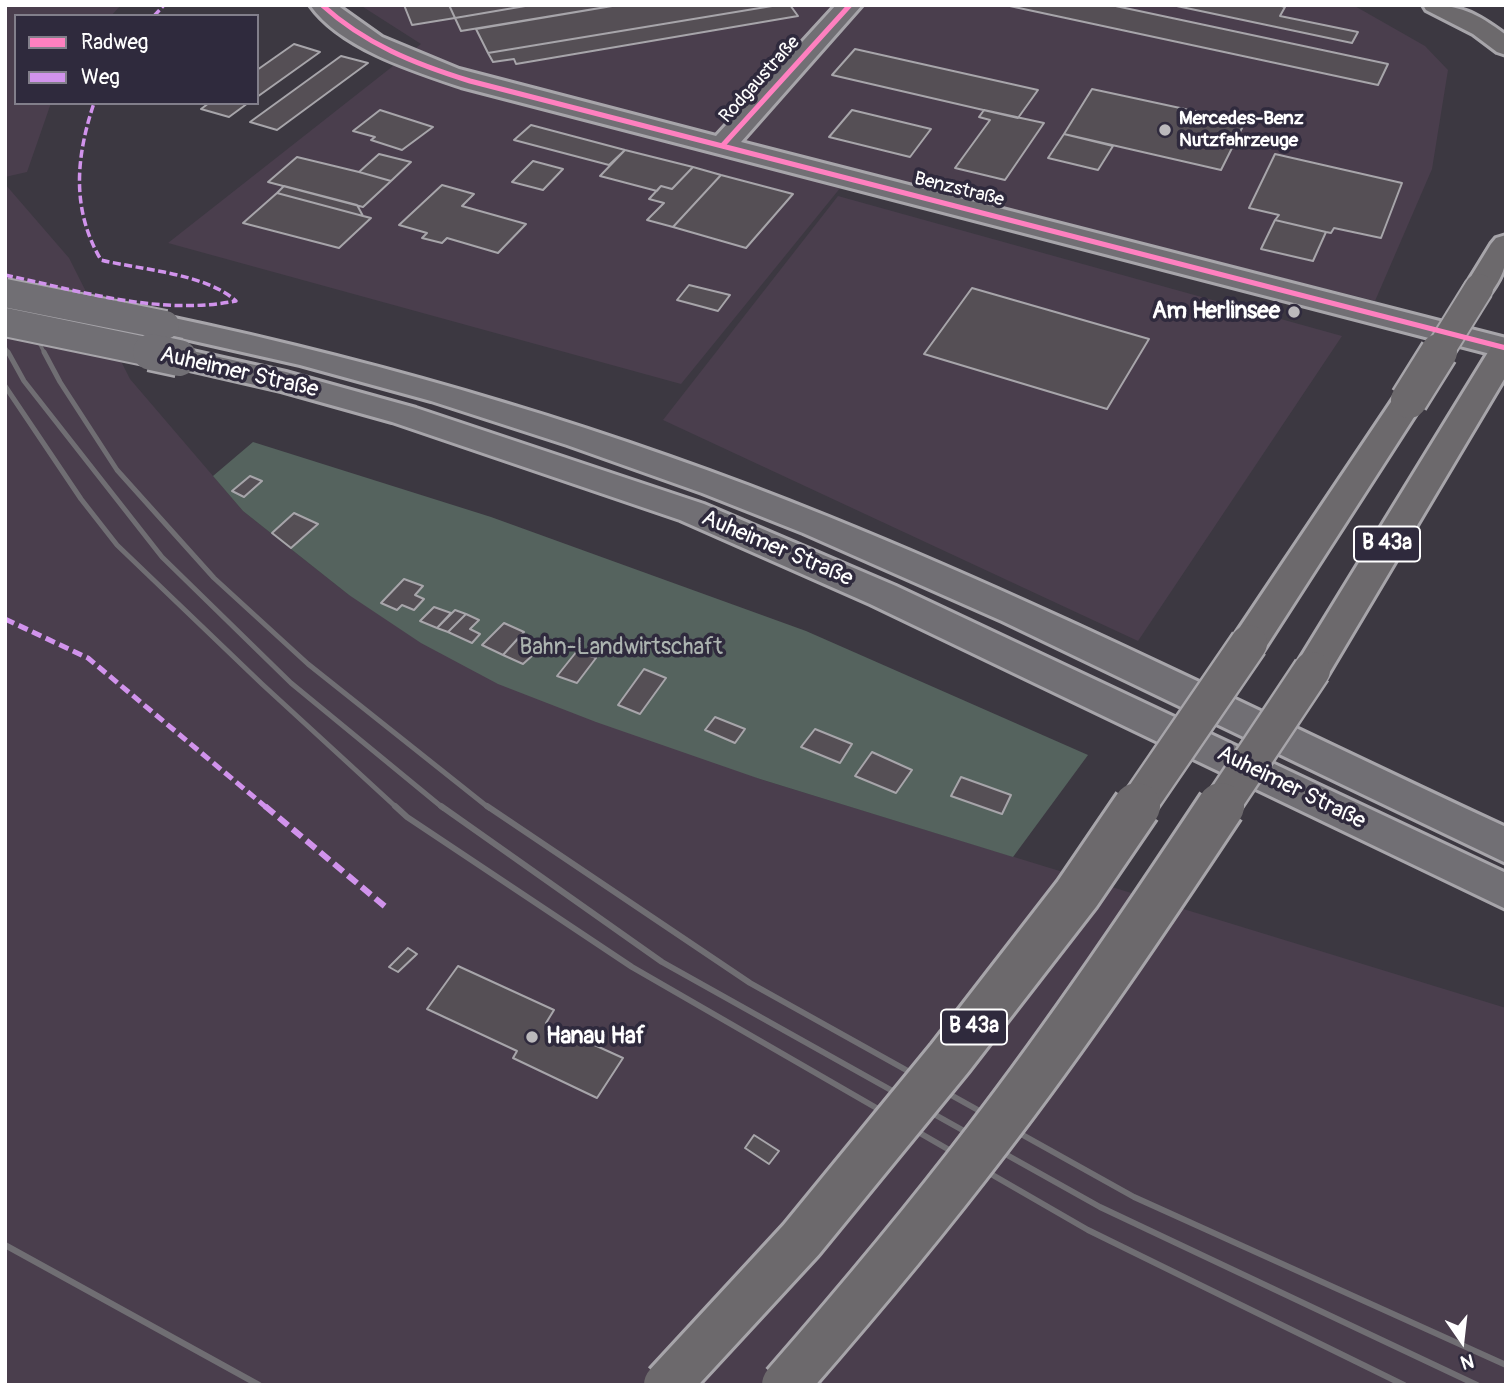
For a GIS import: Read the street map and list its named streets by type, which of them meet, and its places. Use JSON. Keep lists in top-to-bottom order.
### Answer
{
  "streets": {
    "highway": ["B 43a"],
    "main road": ["Rodgaustraße", "Benzstraße", "Auheimer Straße"]
  },
  "crossings": [
    ["Rodgaustraße", "Benzstraße"],
    ["Benzstraße", "B 43a"]
  ],
  "parks": ["Bahn-Landwirtschaft"],
  "places": ["Mercedes-Benz Nutzfahrzeuge", "Am Herlinsee", "Hanau Haf"],
  "legend": ["Radweg", "Weg"],
  "north": "bottom"
}
